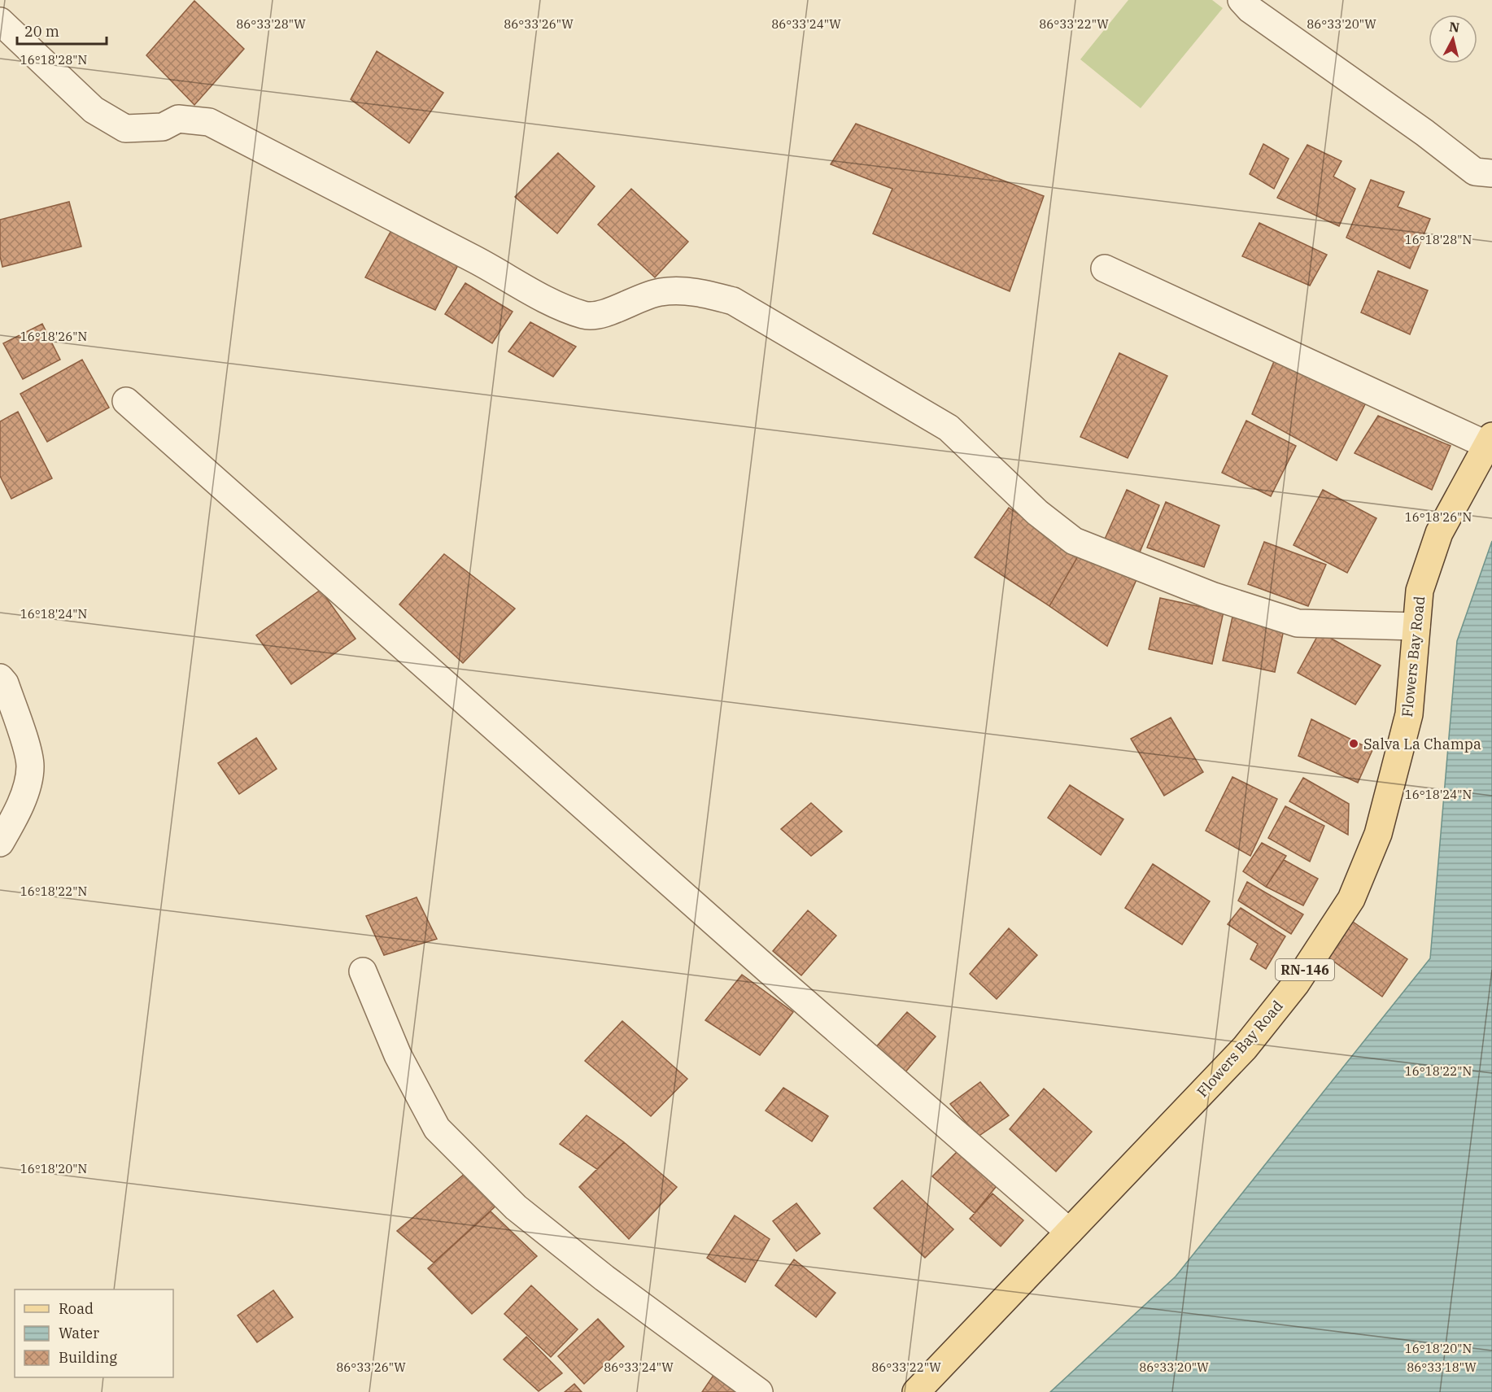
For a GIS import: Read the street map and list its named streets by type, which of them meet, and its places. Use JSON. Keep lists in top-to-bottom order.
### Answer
{
  "streets": {
    "main road": ["Flowers Bay Road", "RN-146"]
  },
  "places": ["Salva La Champa"],
  "legend": ["Road", "Water", "Building"],
  "scale_bar": "20 m",
  "north": "top",
  "coordinates": [
    "86°33'28\"W",
    "86°33'26\"W",
    "86°33'24\"W",
    "86°33'22\"W",
    "86°33'20\"W",
    "16°18'28\"N",
    "16°18'26\"N",
    "16°18'24\"N",
    "16°18'22\"N",
    "16°18'20\"N",
    "86°33'18\"W"
  ]
}
